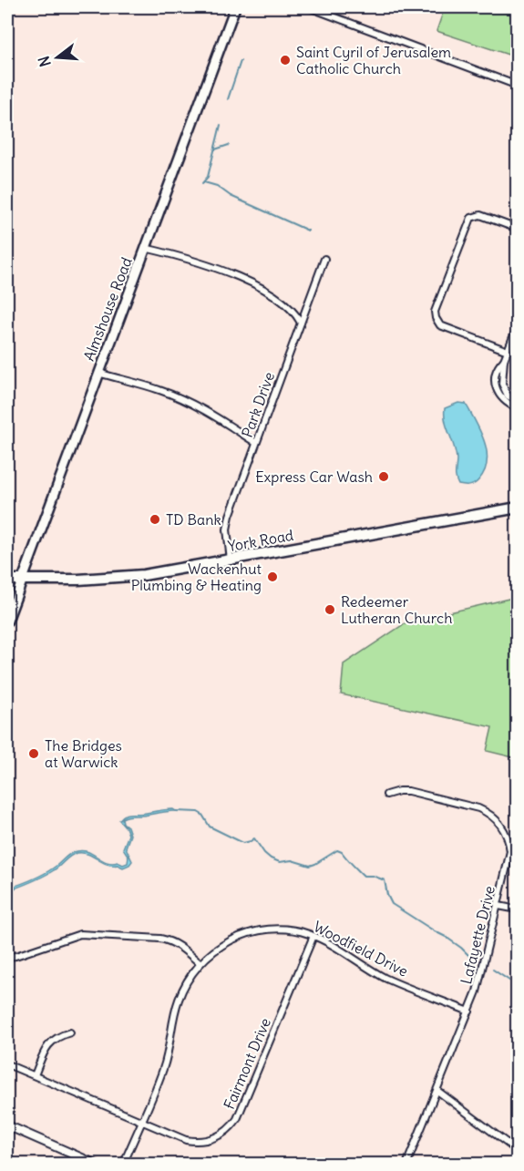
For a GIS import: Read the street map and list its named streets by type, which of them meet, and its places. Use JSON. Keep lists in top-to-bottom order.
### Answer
{
  "streets": {
    "highway": ["York Road"],
    "main road": ["Almshouse Road"],
    "street": [
      "Park Drive",
      "Lafayette Drive",
      "Woodfield Drive",
      "Fairmont Drive"
    ]
  },
  "crossings": [
    ["Almshouse Road", "York Road"],
    ["Park Drive", "York Road"],
    ["Lafayette Drive", "Woodfield Drive"],
    ["Woodfield Drive", "Fairmont Drive"]
  ],
  "places": [
    "Saint Cyril of Jerusalem Catholic Church",
    "Express Car Wash",
    "TD Bank",
    "Wackenhut Plumbing & Heating",
    "Redeemer Lutheran Church",
    "The Bridges at Warwick"
  ],
  "north": "left"
}
